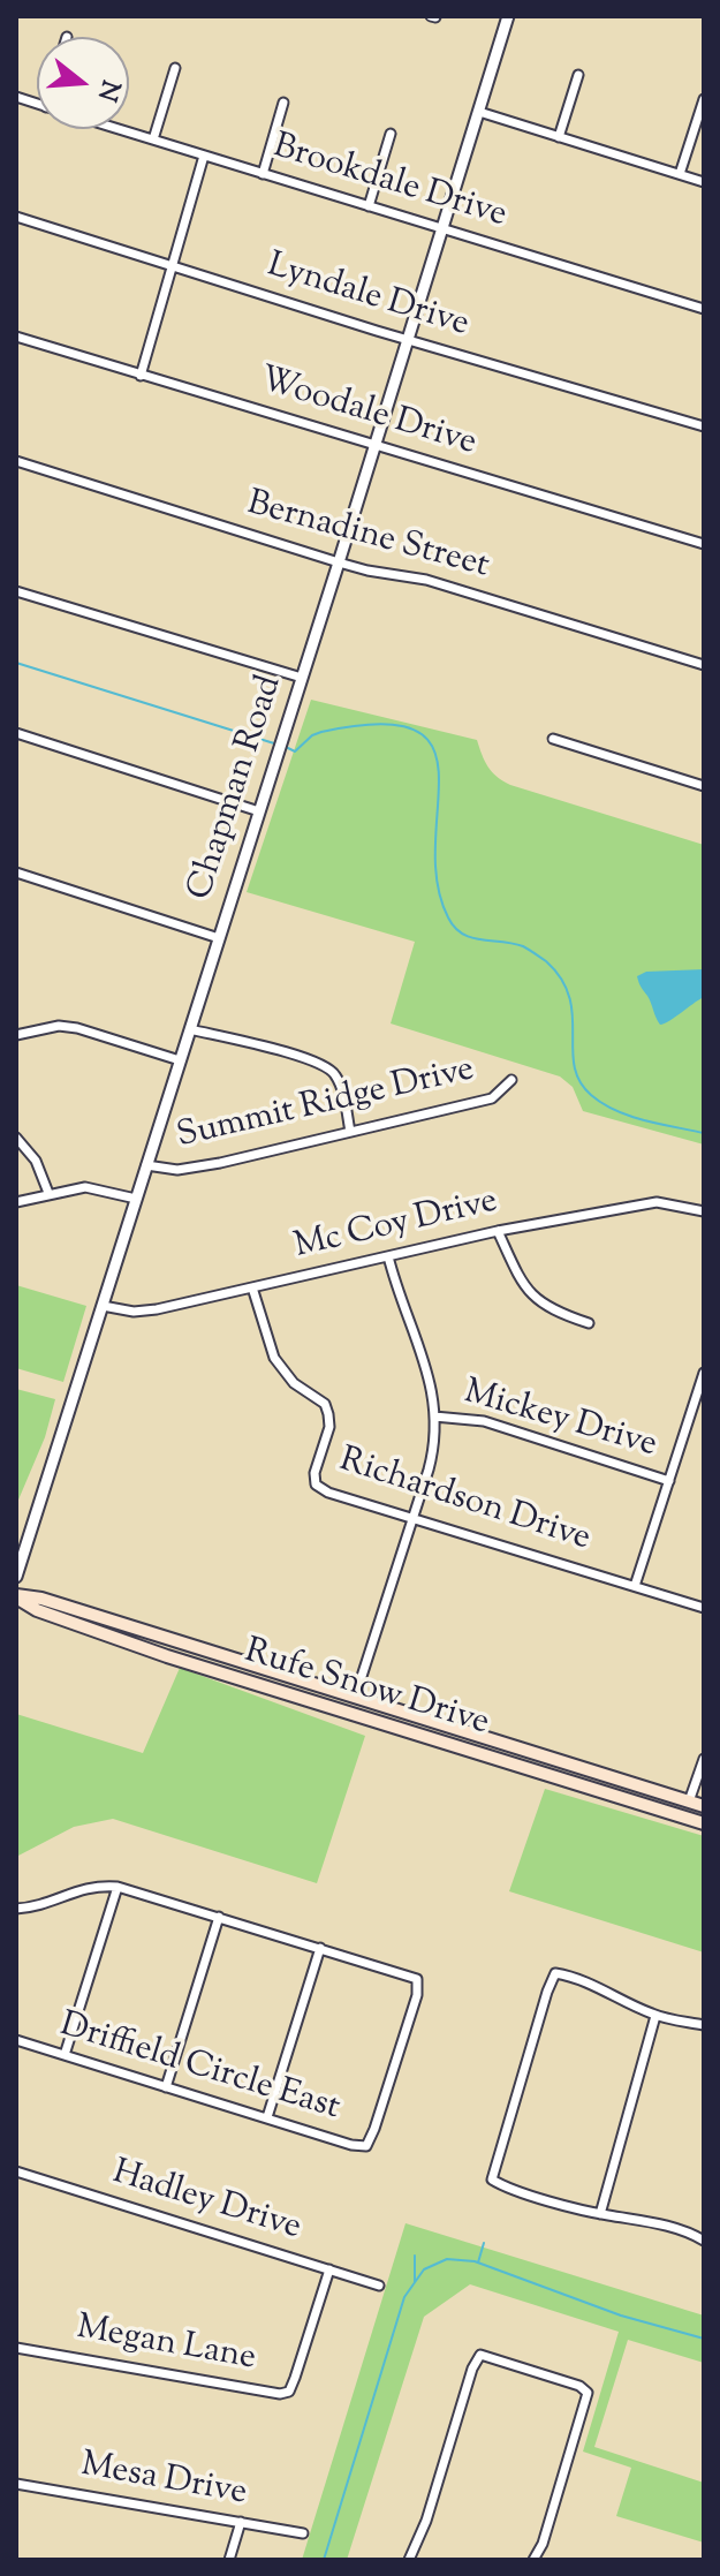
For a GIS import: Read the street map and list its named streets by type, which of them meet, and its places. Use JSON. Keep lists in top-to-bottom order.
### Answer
{
  "streets": {
    "main road": ["Rufe Snow Drive"],
    "street": [
      "Brookdale Drive",
      "Lyndale Drive",
      "Woodale Drive",
      "Bernadine Street",
      "Chapman Road",
      "Summit Ridge Drive",
      "Mc Coy Drive",
      "Mickey Drive",
      "Richardson Drive",
      "Driffield Circle East",
      "Hadley Drive",
      "Megan Lane",
      "Mesa Drive"
    ]
  },
  "crossings": [
    ["Brookdale Drive", "Chapman Road"],
    ["Lyndale Drive", "Chapman Road"],
    ["Woodale Drive", "Chapman Road"],
    ["Bernadine Street", "Chapman Road"],
    ["Chapman Road", "Summit Ridge Drive"],
    ["Chapman Road", "Mc Coy Drive"],
    ["Mc Coy Drive", "Richardson Drive"],
    ["Hadley Drive", "Megan Lane"]
  ],
  "north": "right"
}
